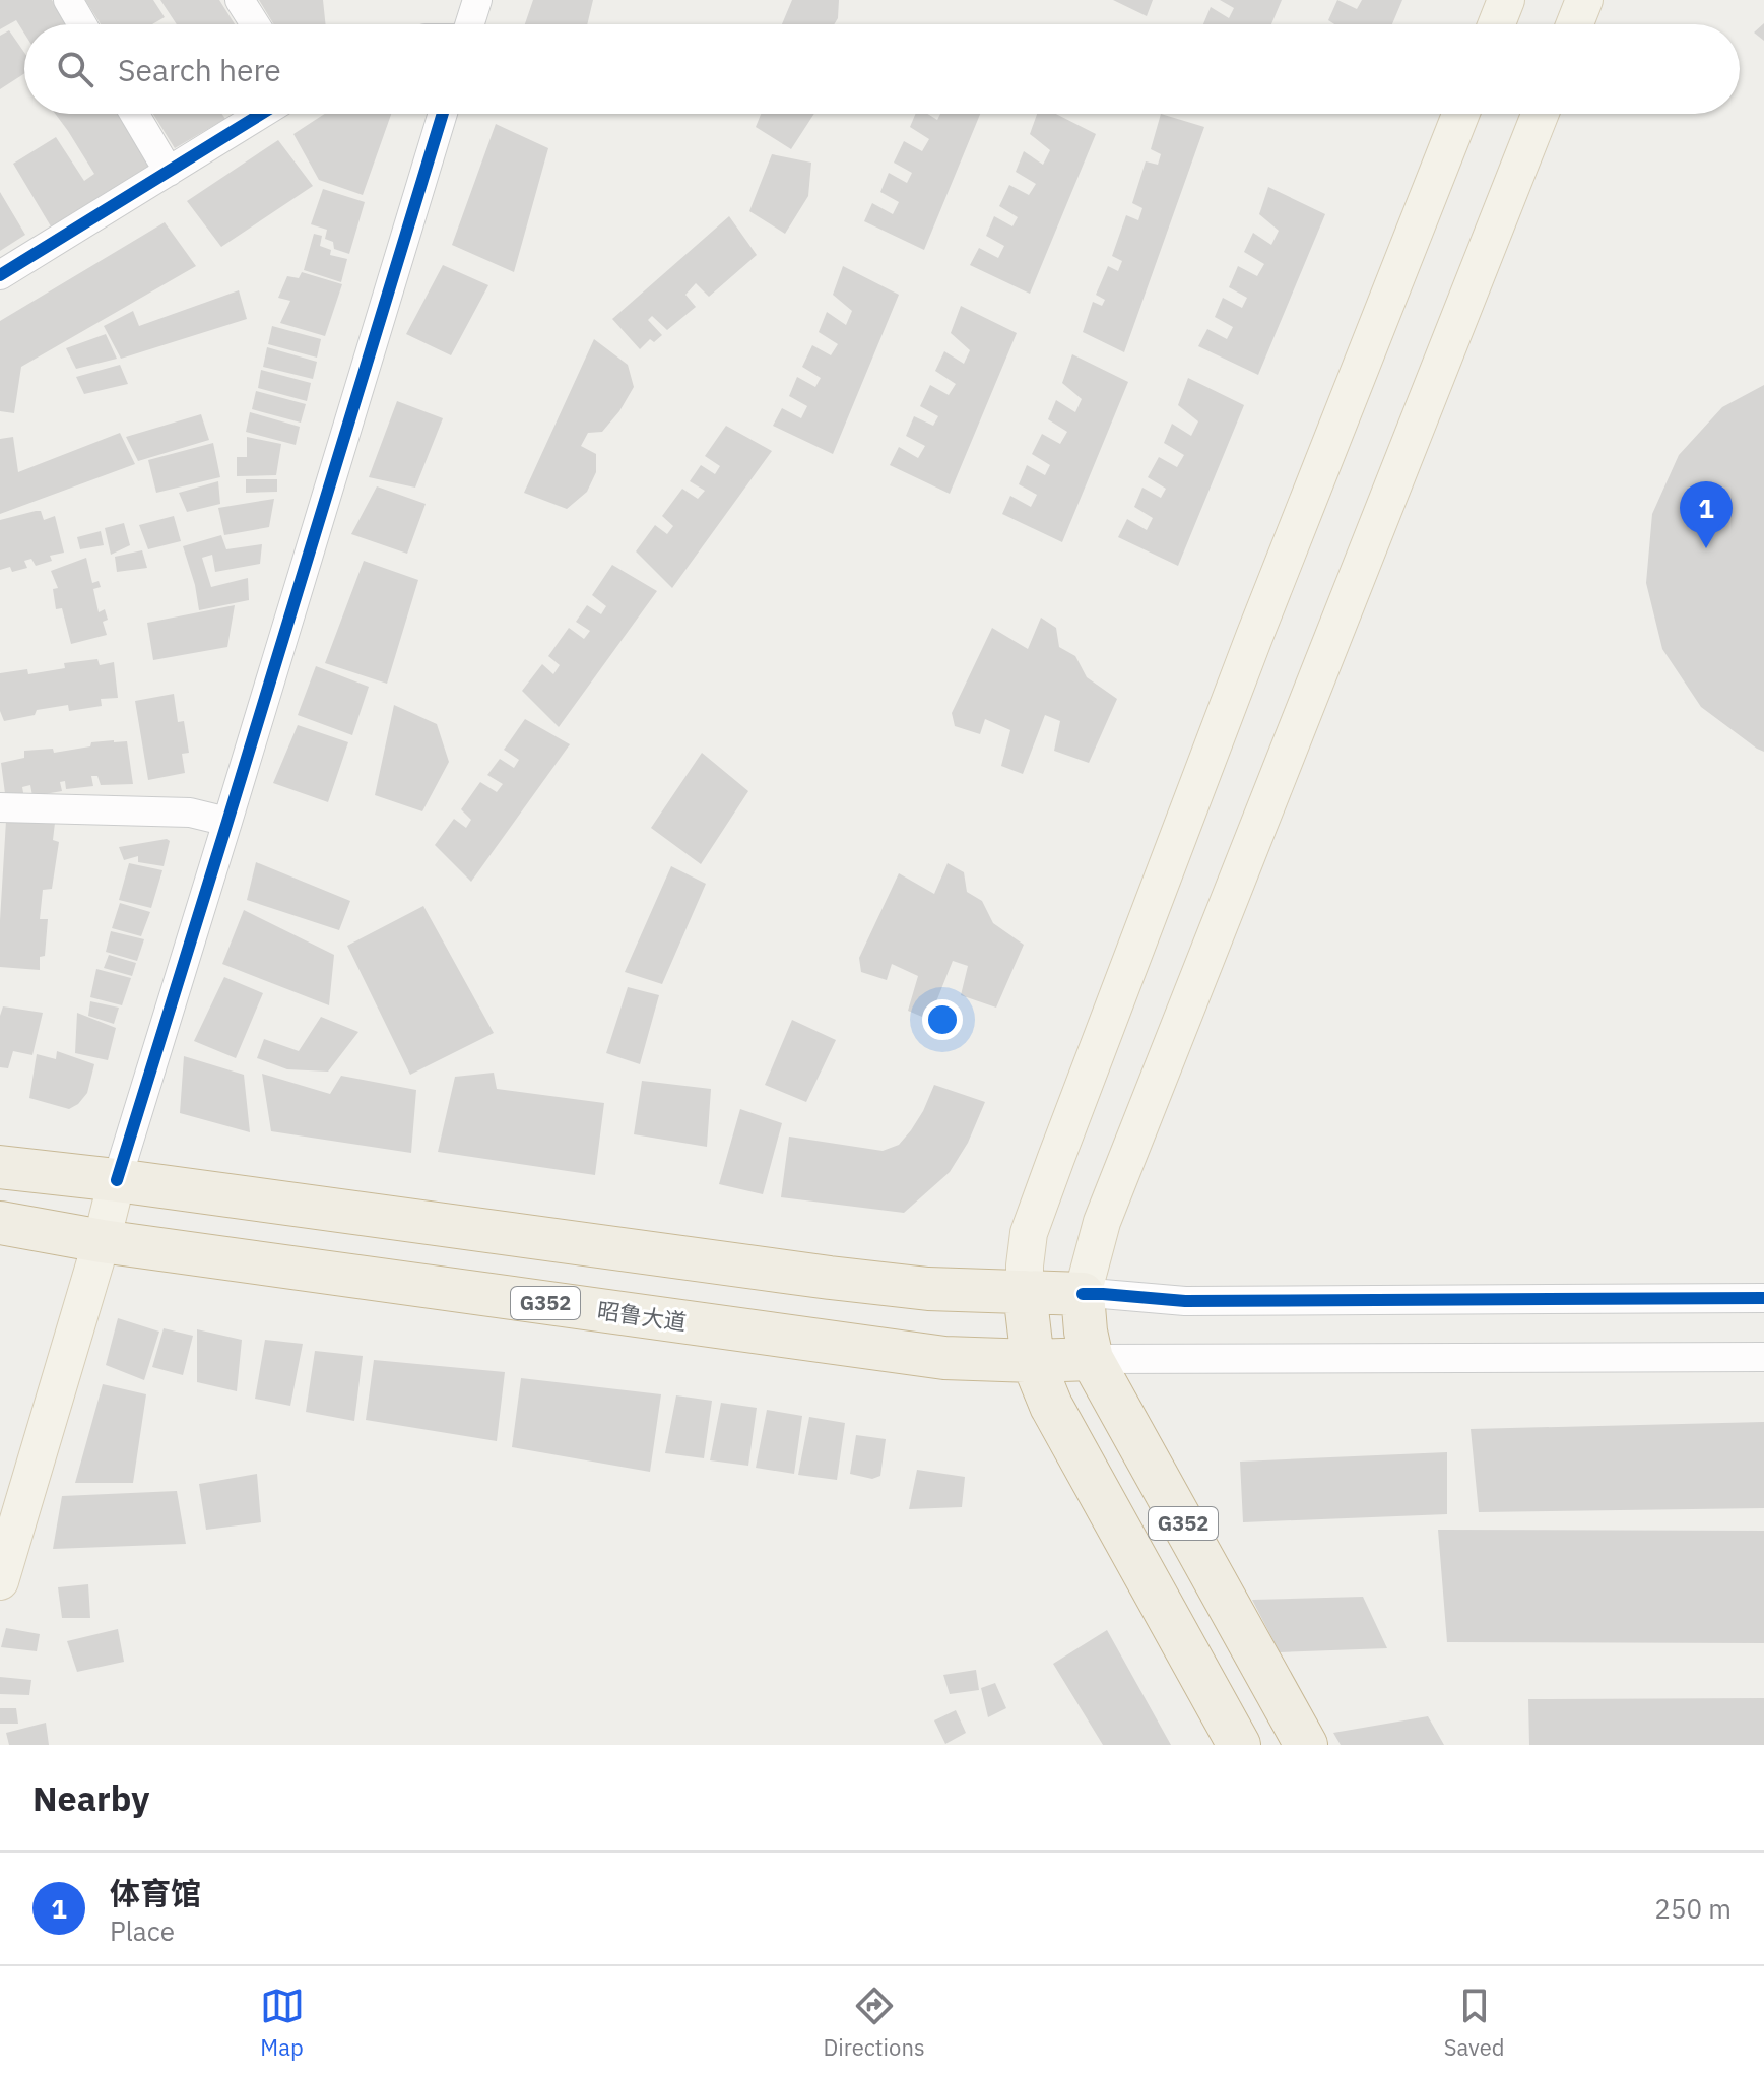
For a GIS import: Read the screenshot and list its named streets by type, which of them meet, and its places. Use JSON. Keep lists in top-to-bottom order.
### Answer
{
  "streets": {
    "highway": ["G352", "昭鲁大道"]
  },
  "crossings": [
    ["G352", "昭鲁大道"]
  ],
  "page": {
    "search": "Search here",
    "pins": "1",
    "heading": "Nearby",
    "list": [
      {
        "mark": "1",
        "name": "体育馆",
        "note": "Place",
        "value": "250 m"
      }
    ],
    "nav": ["Map", "Directions", "Saved"]
  }
}
